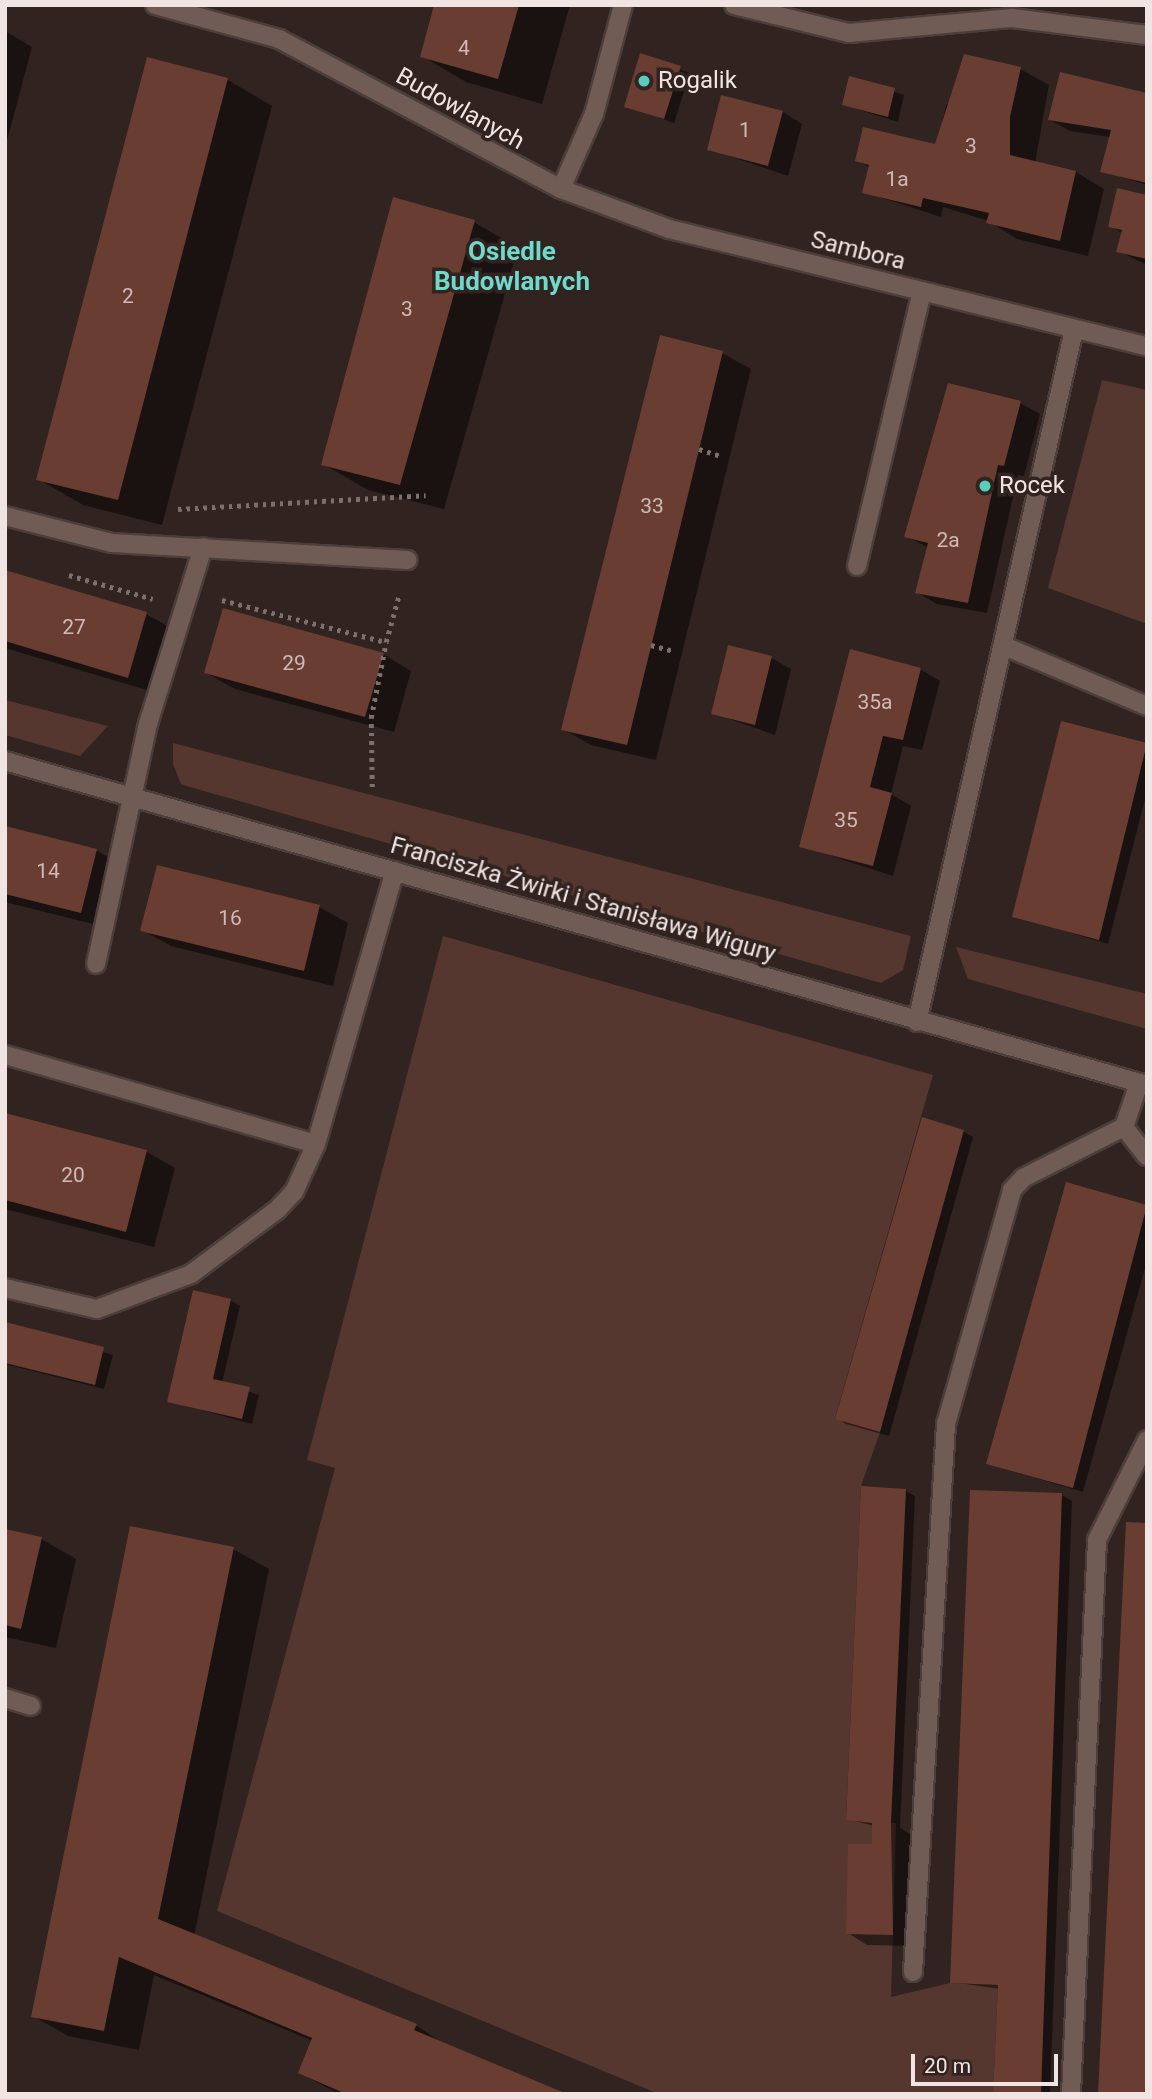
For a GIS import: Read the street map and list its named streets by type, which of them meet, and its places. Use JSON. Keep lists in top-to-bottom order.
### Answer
{
  "streets": {
    "street": ["Budowlanych", "Sambora", "Franciszka Żwirki i Stanisława Wigury"]
  },
  "crossings": [
    ["Budowlanych", "Sambora"]
  ],
  "districts": ["Osiedle Budowlanych"],
  "places": ["Rogalik", "Rocek"],
  "house_numbers": [
    "4",
    "1",
    "3",
    "1a",
    "2",
    "3",
    "33",
    "2a",
    "27",
    "29",
    "35a",
    "35",
    "14",
    "16",
    "20"
  ],
  "scale_bar": "20 m"
}
